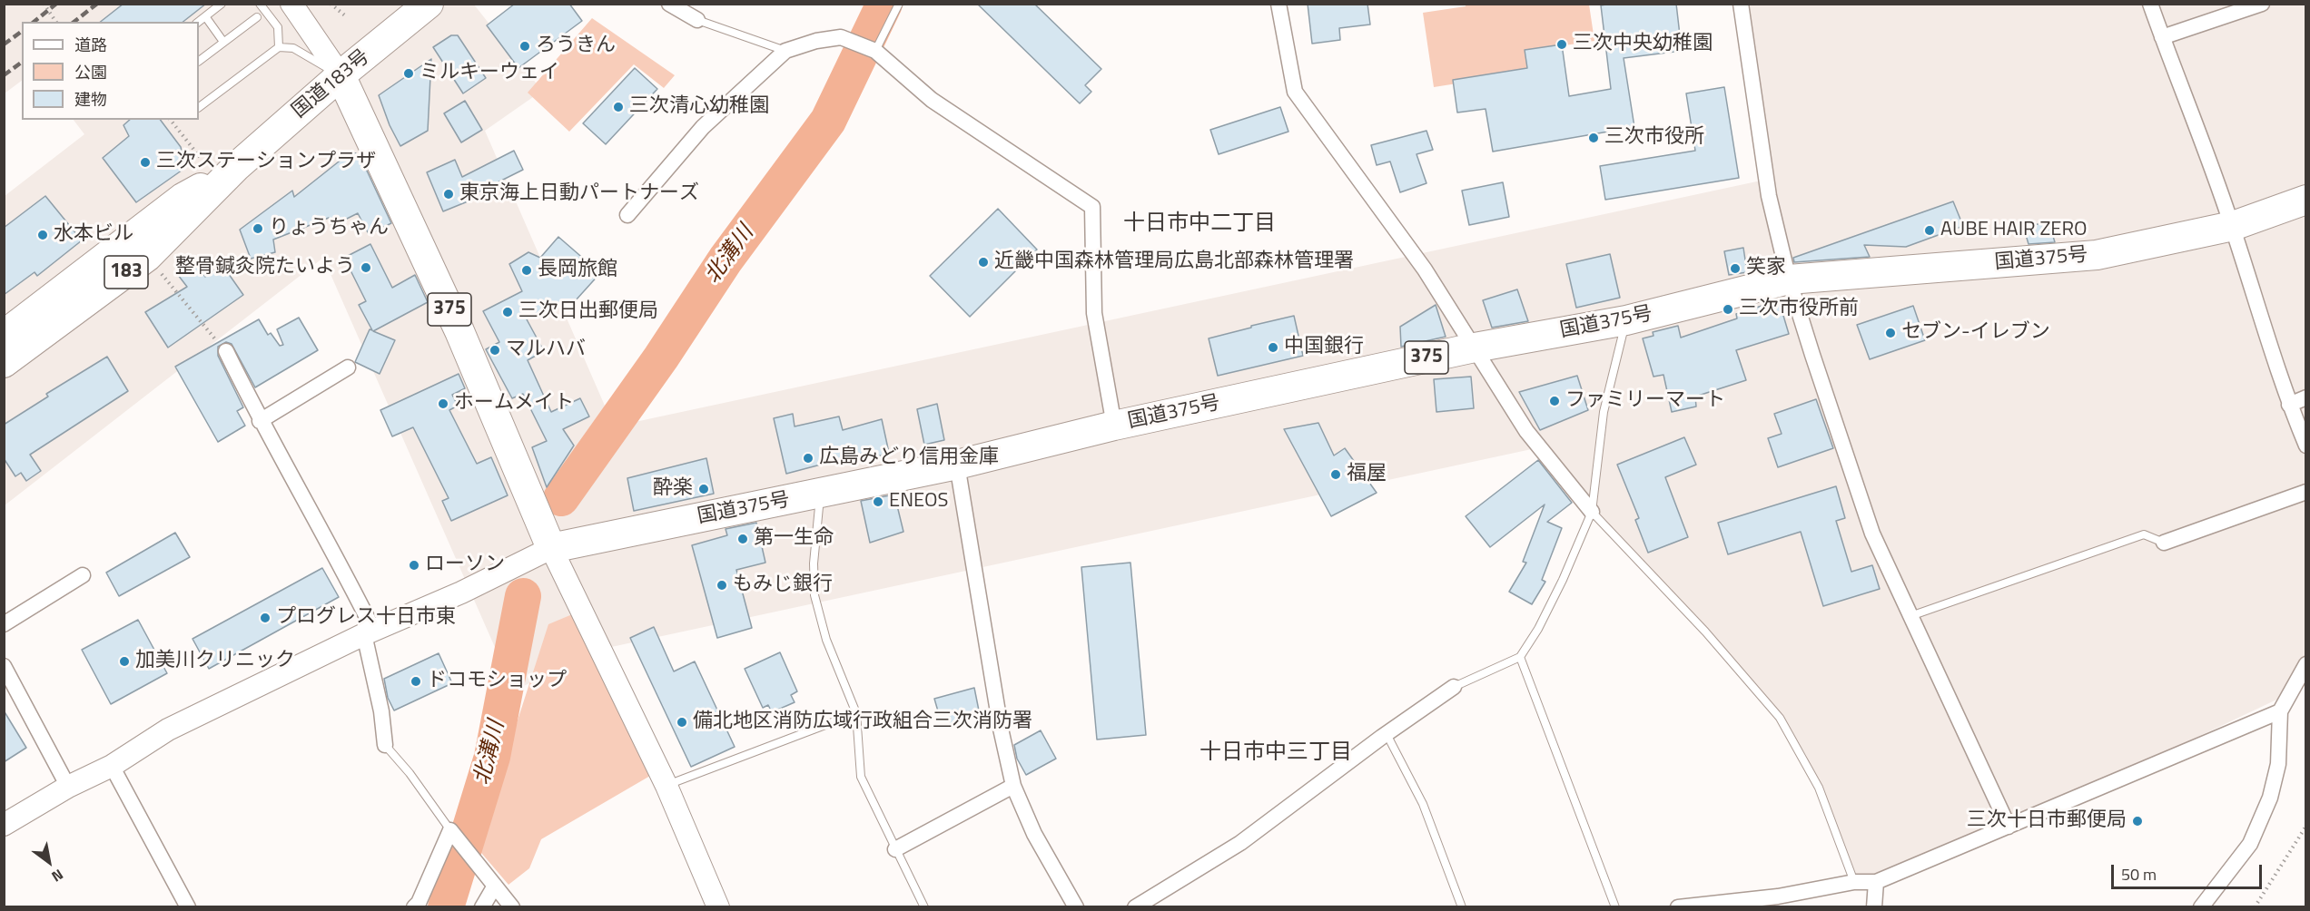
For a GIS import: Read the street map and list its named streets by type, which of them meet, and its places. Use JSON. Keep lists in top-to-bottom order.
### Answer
{
  "streets": {
    "highway": [
      "国道183号",
      "国道375号",
      "183",
      "375"
    ]
  },
  "crossings": [
    ["国道183号", "375"],
    ["国道375号", "375"]
  ],
  "districts": ["十日市中二丁目", "十日市中三丁目"],
  "water": ["北溝川"],
  "places": [
    "三次中央幼稚園",
    "ろうきん",
    "ミルキーウェイ",
    "三次清心幼稚園",
    "三次市役所",
    "三次ステーションプラザ",
    "東京海上日動パートナーズ",
    "りょうちゃん",
    "AUBE HAIR ZERO",
    "水本ビル",
    "近畿中国森林管理局広島北部森林管理署",
    "整骨鍼灸院たいよう",
    "笑家",
    "長岡旅館",
    "三次市役所前",
    "三次日出郵便局",
    "セブン-イレブン",
    "中国銀行",
    "マルハバ",
    "ファミリーマート",
    "ホームメイト",
    "広島みどり信用金庫",
    "福屋",
    "酔楽",
    "ENEOS",
    "第一生命",
    "ローソン",
    "もみじ銀行",
    "プログレス十日市東",
    "加美川クリニック",
    "ドコモショップ",
    "備北地区消防広域行政組合三次消防署",
    "三次十日市郵便局"
  ],
  "legend": ["道路", "公園", "建物"],
  "scale_bar": "50 m",
  "north": "bottom right"
}
